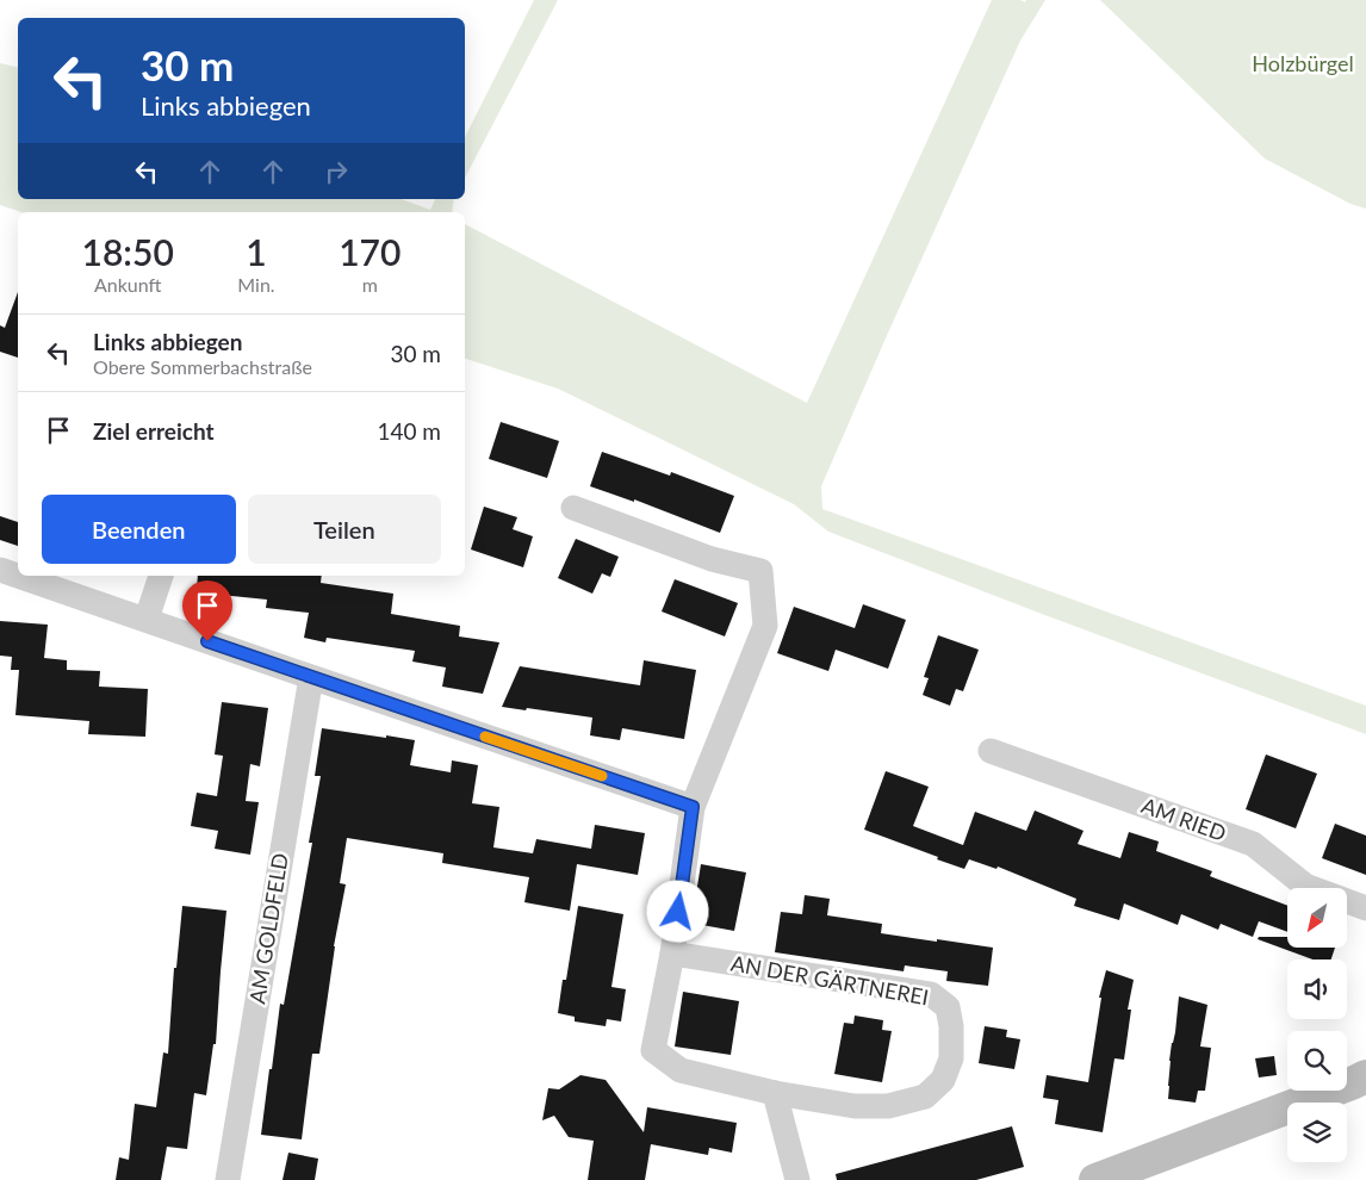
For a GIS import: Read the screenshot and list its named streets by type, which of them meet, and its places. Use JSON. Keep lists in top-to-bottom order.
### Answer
{
  "streets": {
    "street": ["AM RIED", "AM GOLDFELD", "AN DER GÄRTNEREI"]
  },
  "parks": ["Holzbürgel"],
  "north": "bottom left",
  "page": {
    "turn": ["30 m", "Links abbiegen"],
    "eta": [
      "18:50",
      "Ankunft",
      "1",
      "Min.",
      "170",
      "m"
    ],
    "list": [
      {
        "name": "Links abbiegen",
        "note": "Obere Sommerbachstraße",
        "value": "30 m"
      },
      {
        "name": "Ziel erreicht",
        "value": "140 m"
      }
    ],
    "buttons": ["Beenden", "Teilen"]
  }
}
